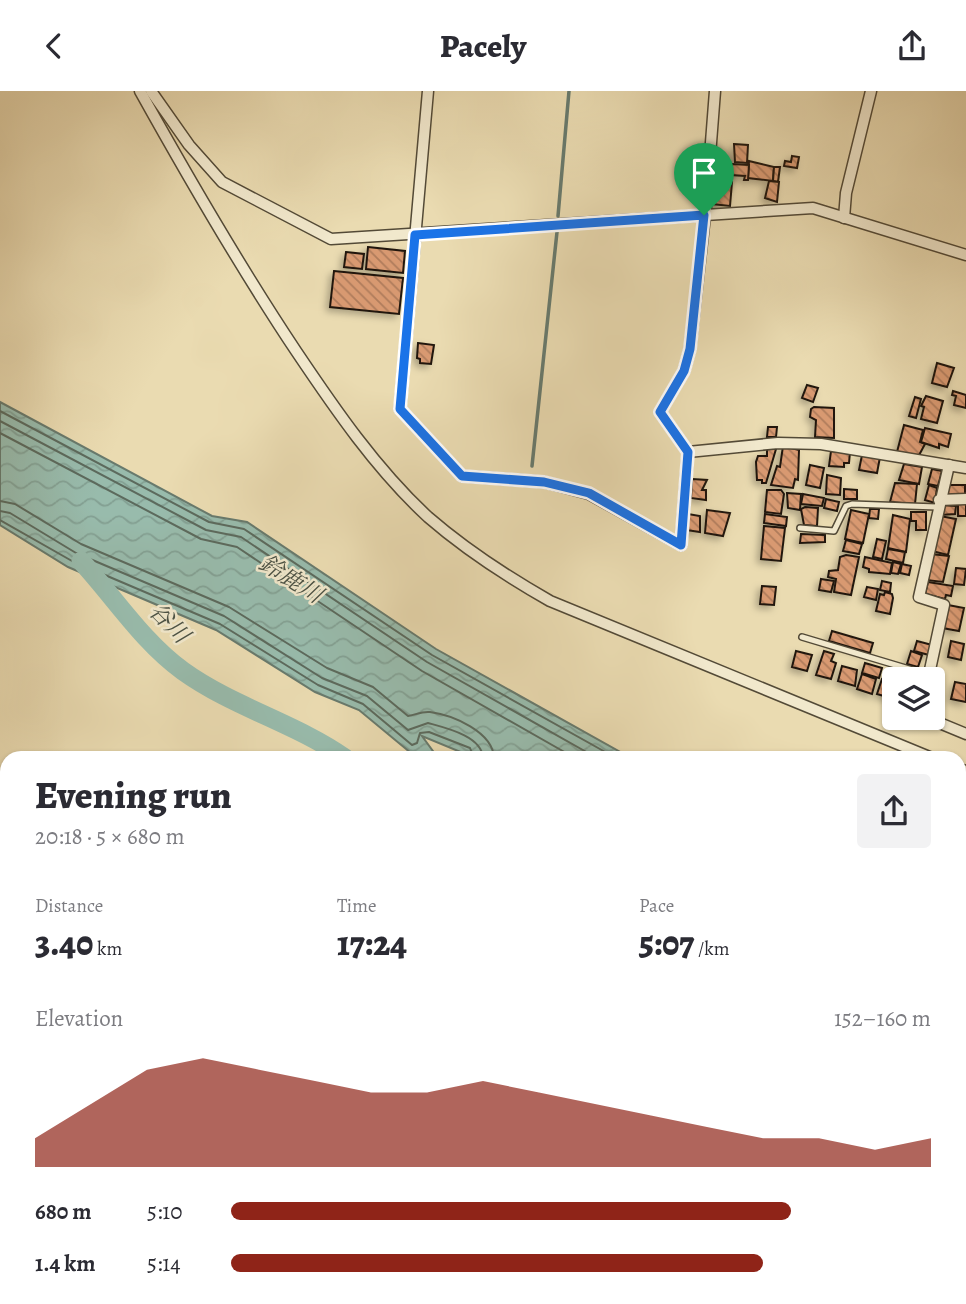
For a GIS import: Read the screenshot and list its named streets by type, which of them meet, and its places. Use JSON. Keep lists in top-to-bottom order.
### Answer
{
  "water": ["鈴鹿川", "谷川"],
  "page": {
    "header": "Pacely",
    "heading": ["Evening run", "20:18 · 5 × 680 m"],
    "stats": [
      ["Distance", "3.40 km"],
      ["Time", "17:24"],
      ["Pace", "5:07 /km"]
    ],
    "chart": ["Elevation", "152–160 m"],
    "list": [
      {
        "name": "680 m",
        "note": "5:10"
      },
      {
        "name": "1.4 km",
        "note": "5:14"
      }
    ]
  }
}
